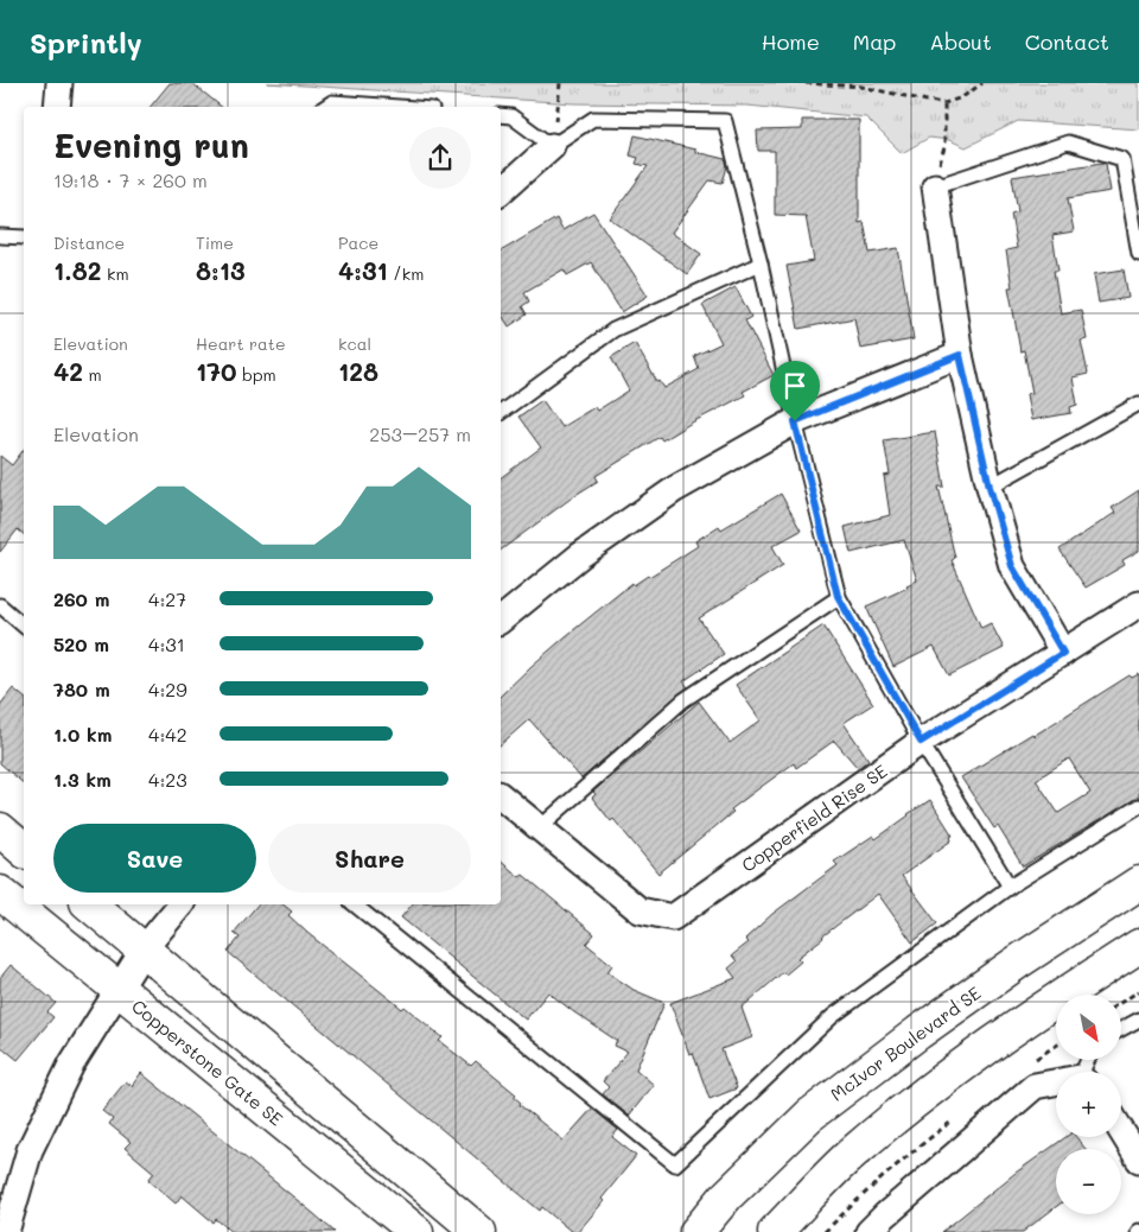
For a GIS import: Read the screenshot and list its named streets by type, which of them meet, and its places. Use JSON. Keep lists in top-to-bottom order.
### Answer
{
  "streets": {
    "main road": ["McIvor Boulevard SE", "Copperstone Gate SE"],
    "street": ["Copperfield Rise SE"]
  },
  "north": "bottom right",
  "page": {
    "header": "Sprintly",
    "nav": [
      "Home",
      "Map",
      "About",
      "Contact"
    ],
    "heading": ["Evening run", "19:18 · 7 × 260 m"],
    "stats": [
      ["Distance", "1.82 km"],
      ["Time", "8:13"],
      ["Pace", "4:31 /km"],
      ["Elevation", "42 m"],
      ["Heart rate", "170 bpm"],
      ["kcal", "128"]
    ],
    "chart": ["Elevation", "253–257 m"],
    "list": [
      {
        "name": "260 m",
        "note": "4:27"
      },
      {
        "name": "520 m",
        "note": "4:31"
      },
      {
        "name": "780 m",
        "note": "4:29"
      },
      {
        "name": "1.0 km",
        "note": "4:42"
      },
      {
        "name": "1.3 km",
        "note": "4:23"
      }
    ],
    "buttons": ["Save", "Share"],
    "map_buttons": ["+", "−"]
  }
}
